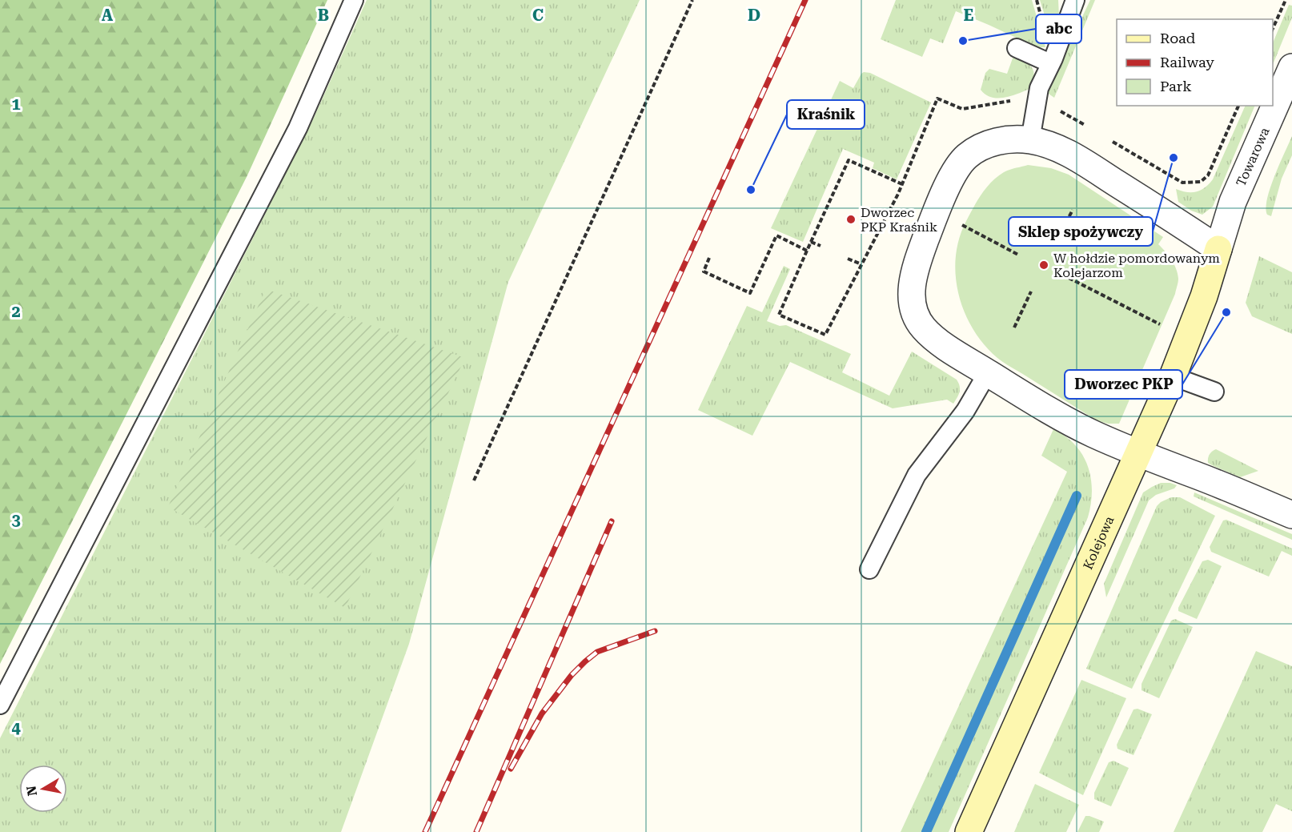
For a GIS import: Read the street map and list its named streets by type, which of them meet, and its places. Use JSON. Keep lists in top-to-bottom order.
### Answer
{
  "streets": {
    "street": ["Towarowa", "Kolejowa"]
  },
  "crossings": [
    ["Towarowa", "Kolejowa"]
  ],
  "places": [
    "abc",
    "Sklep spożywczy",
    "Kraśnik",
    "Dworzec PKP Kraśnik",
    "W hołdzie pomordowanym Kolejarzom",
    "Dworzec PKP"
  ],
  "legend": ["Road", "Railway", "Park"],
  "north": "left",
  "grid": {
    "columns": [
      "A",
      "B",
      "C",
      "D",
      "E"
    ],
    "rows": [
      "1",
      "2",
      "3",
      "4"
    ]
  }
}
